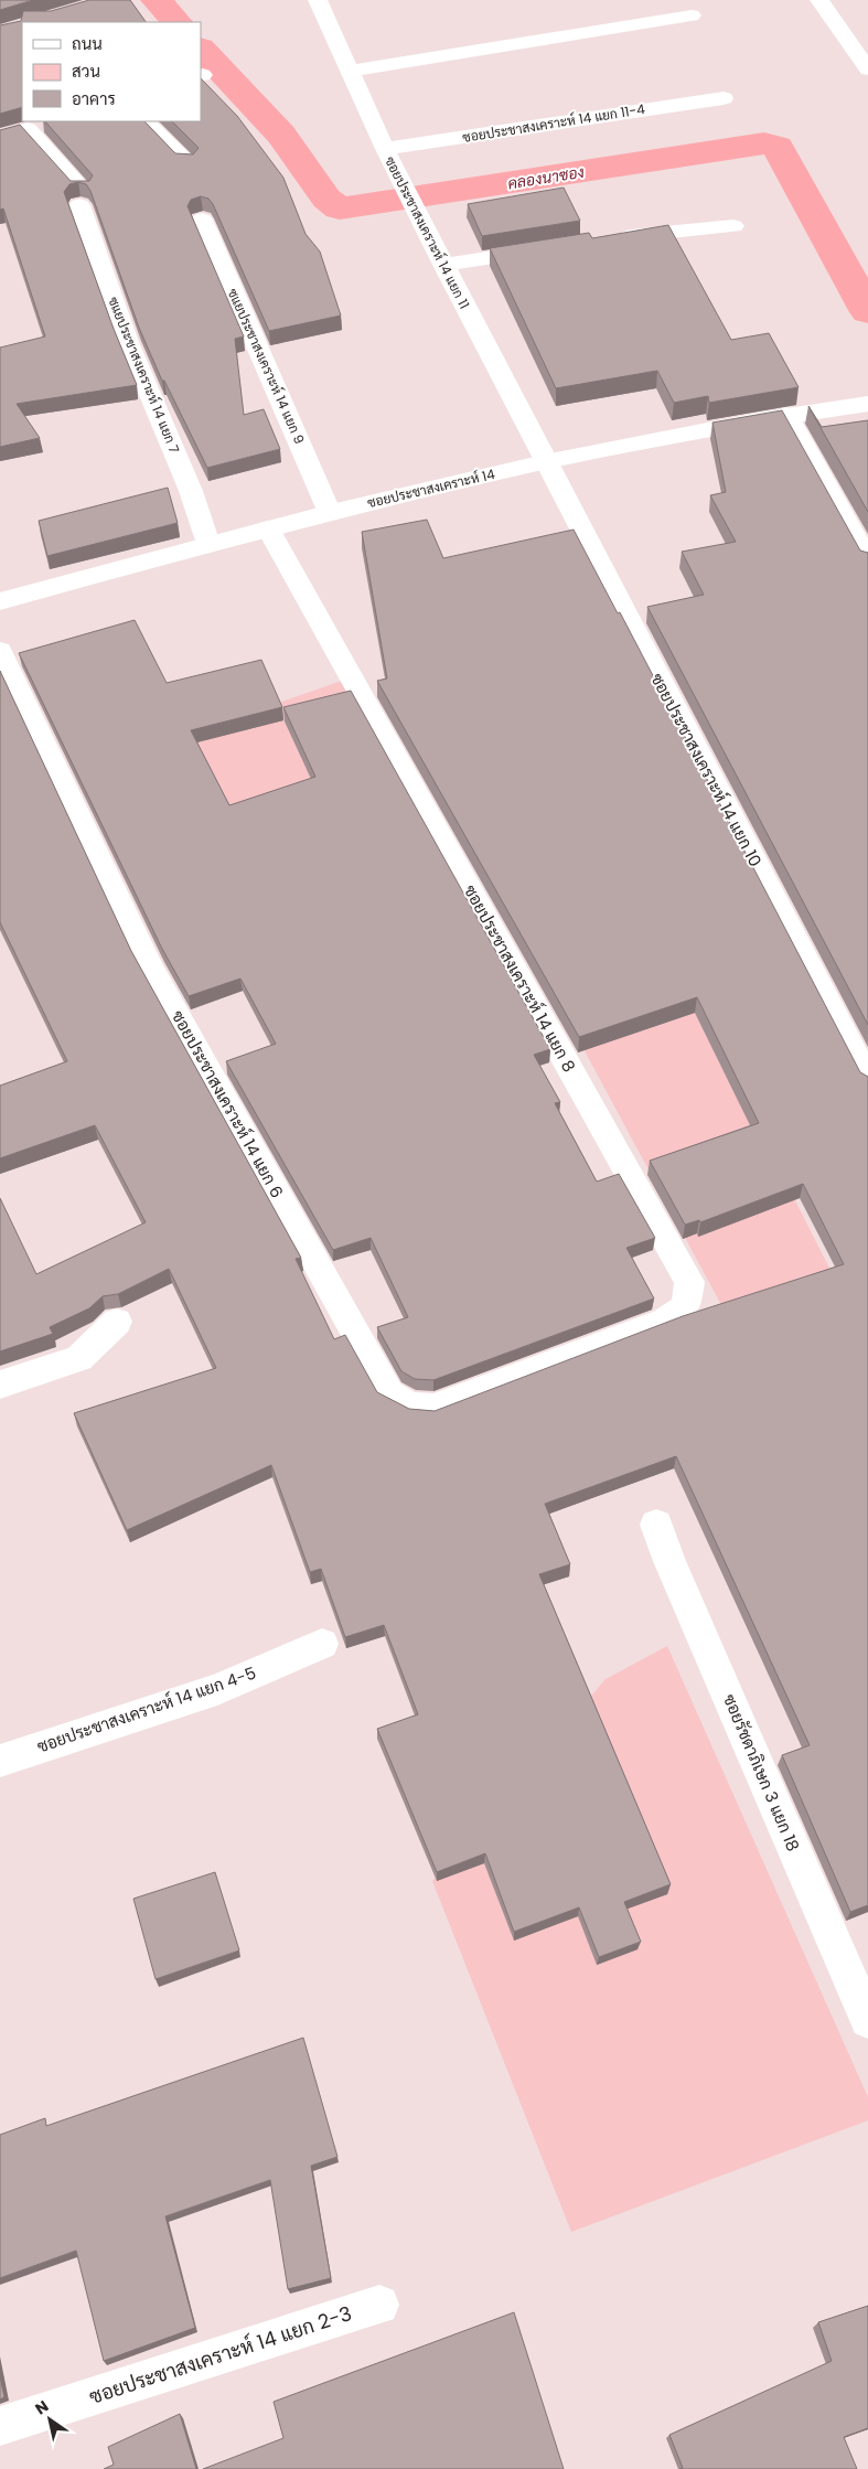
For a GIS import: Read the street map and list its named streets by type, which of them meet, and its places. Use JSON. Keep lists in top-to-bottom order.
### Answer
{
  "streets": {
    "street": [
      "ซอยประชาสงเคราะห์ 14 แยก 11-4",
      "ซอยประชาสงเคราะห์ 14 แยก 11",
      "ซแยประชาสงเคราะห์ 14 แยก 9",
      "ซแยประชาสงเคราะห์ 14 แยก 7",
      "ซอยประชาสงเคราะห์ 14",
      "ซอยประชาสงเคราะห์ 14 แยก 10",
      "ซอยประชาสงเคราะห์ 14 แยก 8",
      "ซอยประชาสงเคราะห์ 14 แยก 6",
      "ซอยประชาสงเคราะห์ 14 แยก 4-5",
      "ซอยรัชดาภิเษก 3 แยก 18",
      "ซอยประชาสงเคราะห์ 14 แยก 2-3"
    ]
  },
  "crossings": [
    ["ซอยประชาสงเคราะห์ 14 แยก 11-4", "ซอยประชาสงเคราะห์ 14 แยก 11"],
    ["ซอยประชาสงเคราะห์ 14 แยก 11", "ซอยประชาสงเคราะห์ 14"],
    ["ซอยประชาสงเคราะห์ 14 แยก 11", "ซอยประชาสงเคราะห์ 14 แยก 10"],
    ["ซแยประชาสงเคราะห์ 14 แยก 9", "ซอยประชาสงเคราะห์ 14"],
    ["ซแยประชาสงเคราะห์ 14 แยก 7", "ซอยประชาสงเคราะห์ 14"],
    ["ซอยประชาสงเคราะห์ 14", "ซอยประชาสงเคราะห์ 14 แยก 10"],
    ["ซอยประชาสงเคราะห์ 14", "ซอยประชาสงเคราะห์ 14 แยก 8"],
    ["ซอยประชาสงเคราะห์ 14 แยก 8", "ซอยประชาสงเคราะห์ 14 แยก 6"]
  ],
  "water": ["คลองนาซอง"],
  "legend": ["ถนน", "สวน", "อาคาร"],
  "north": "top left"
}
